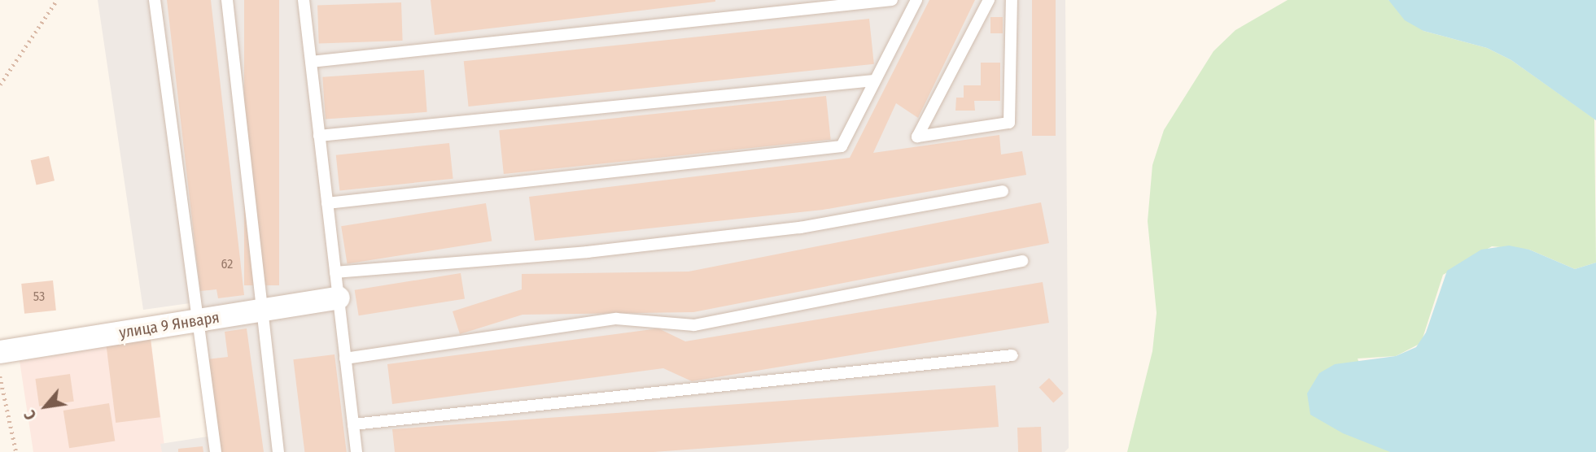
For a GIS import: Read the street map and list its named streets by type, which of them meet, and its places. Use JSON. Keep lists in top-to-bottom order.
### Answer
{
  "streets": {
    "street": ["улица 9 Января"]
  },
  "house_numbers": ["62", "53"],
  "north": "bottom left"
}
